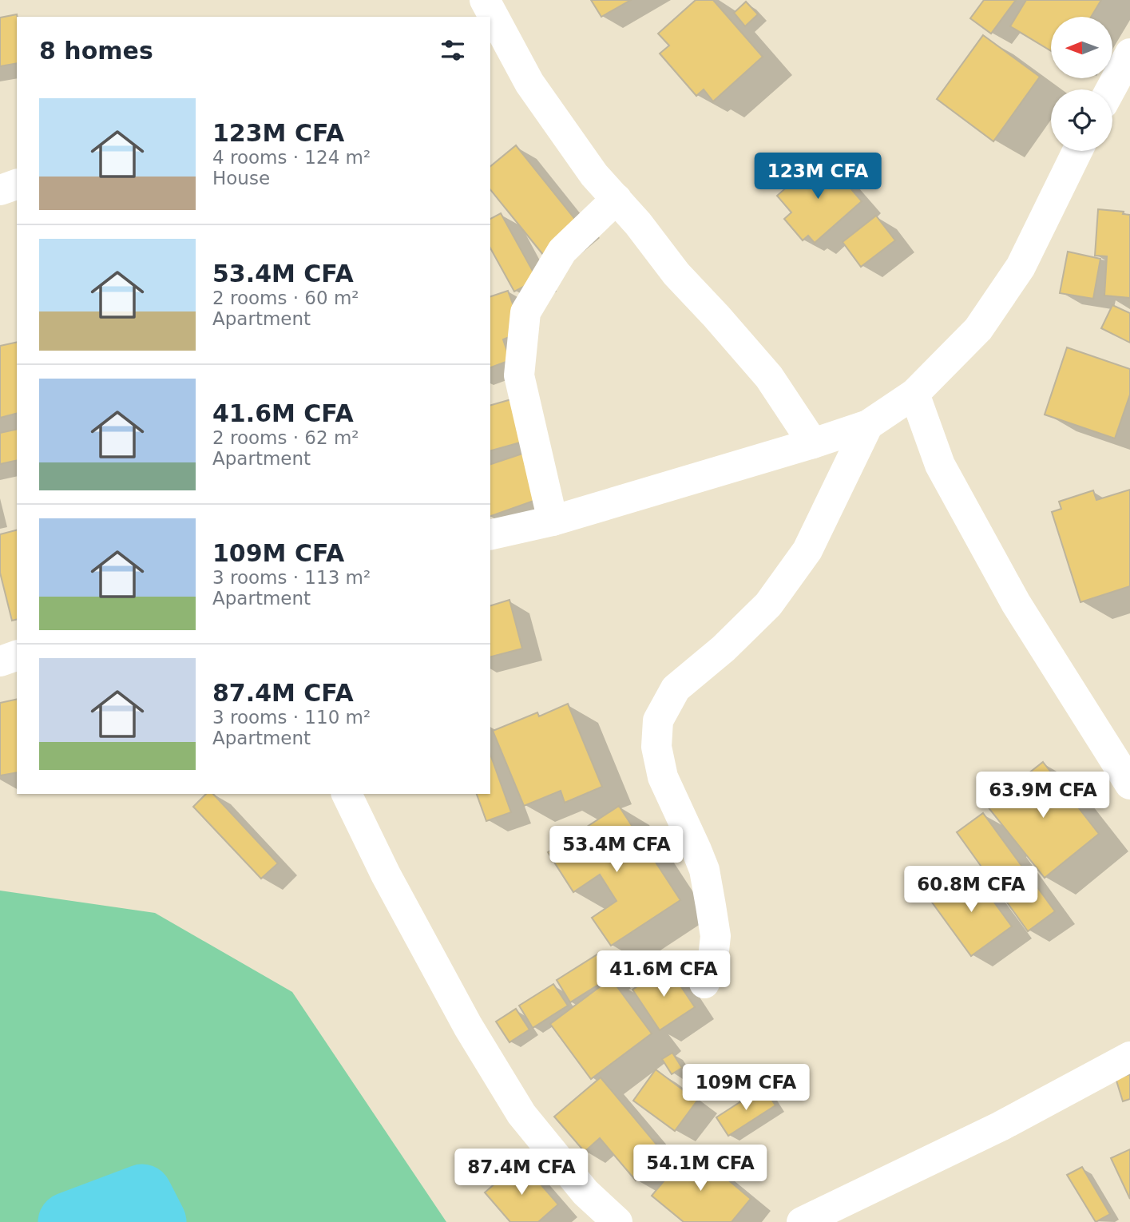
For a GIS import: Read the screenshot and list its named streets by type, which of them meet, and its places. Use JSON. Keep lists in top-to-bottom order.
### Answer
{
  "north": "left",
  "page": {
    "heading": "8 homes",
    "list": [
      {
        "name": "123M CFA",
        "note": "4 rooms · 124 m² · House"
      },
      {
        "name": "53.4M CFA",
        "note": "2 rooms · 60 m² · Apartment"
      },
      {
        "name": "41.6M CFA",
        "note": "2 rooms · 62 m² · Apartment"
      },
      {
        "name": "109M CFA",
        "note": "3 rooms · 113 m² · Apartment"
      },
      {
        "name": "87.4M CFA",
        "note": "3 rooms · 110 m² · Apartment"
      }
    ],
    "price": [
      "123M CFA",
      "63.9M CFA",
      "53.4M CFA",
      "60.8M CFA",
      "41.6M CFA",
      "109M CFA",
      "54.1M CFA",
      "87.4M CFA"
    ]
  }
}
